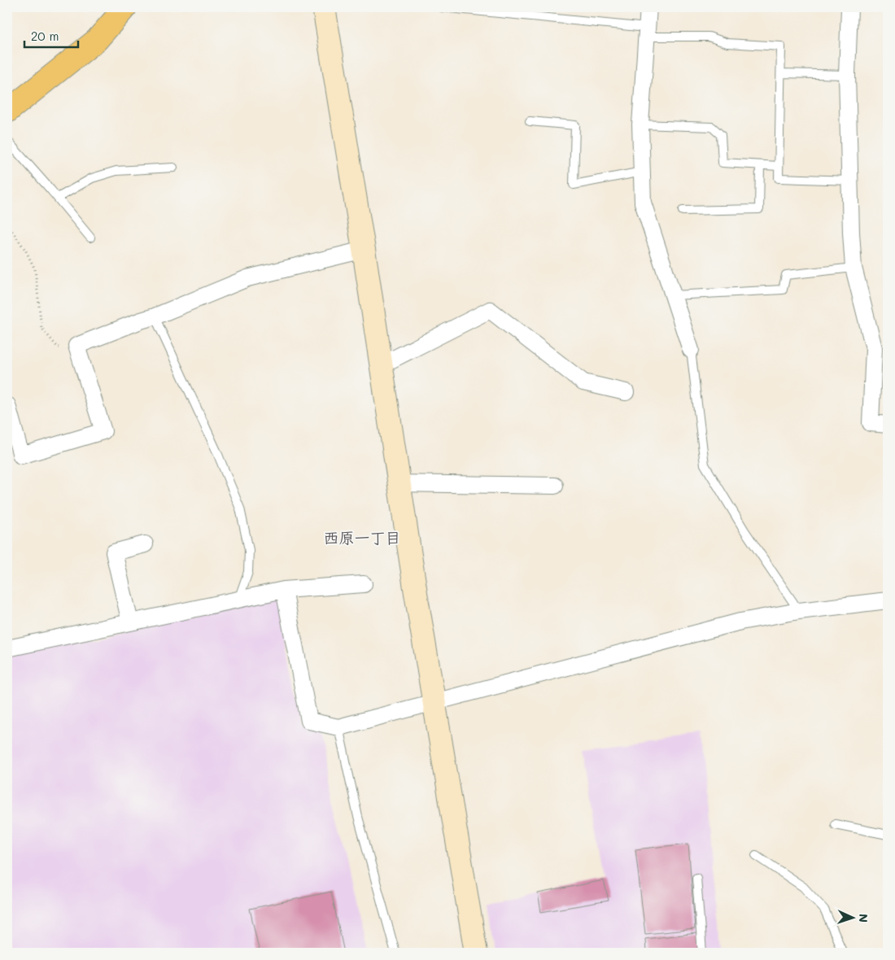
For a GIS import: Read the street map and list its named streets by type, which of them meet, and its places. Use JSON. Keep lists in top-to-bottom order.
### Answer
{
  "districts": ["西原一丁目"],
  "scale_bar": "20 m",
  "north": "right"
}
